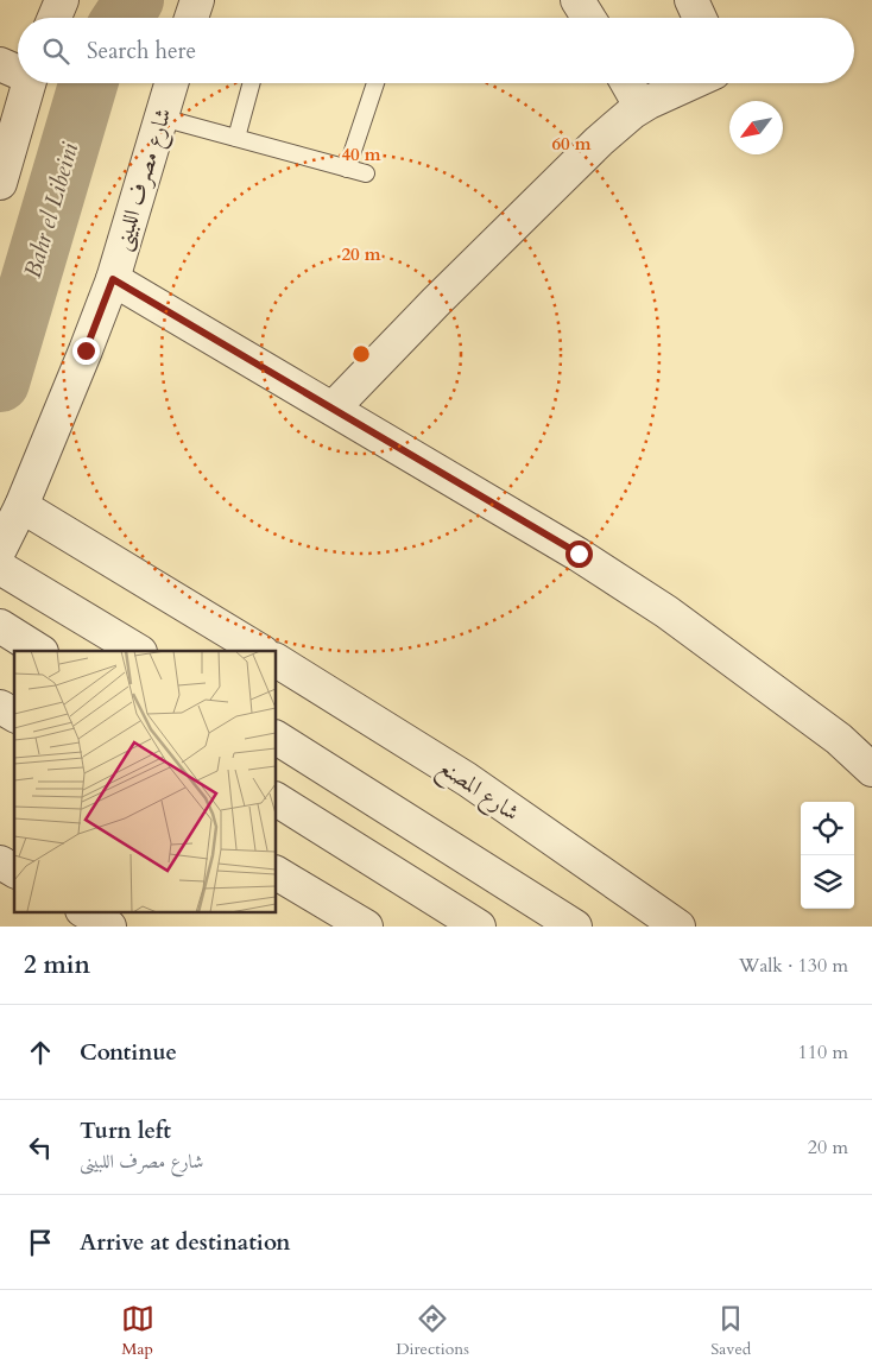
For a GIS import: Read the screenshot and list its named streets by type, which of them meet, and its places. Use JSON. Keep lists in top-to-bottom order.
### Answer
{
  "streets": {
    "street": ["شارع مصرف اللبينى", "شارع المصنع"]
  },
  "water": ["Bahr el Libeini"],
  "north": "bottom left",
  "page": {
    "search": "Search here",
    "heading": ["2 min", "Walk · 130 m"],
    "list": [
      ["Continue", "110 m"],
      ["Turn left", "شارع مصرف اللبينى", "20 m"],
      "Arrive at destination"
    ],
    "nav": ["Map", "Directions", "Saved"]
  },
  "rings": ["60 m", "40 m", "20 m"]
}
